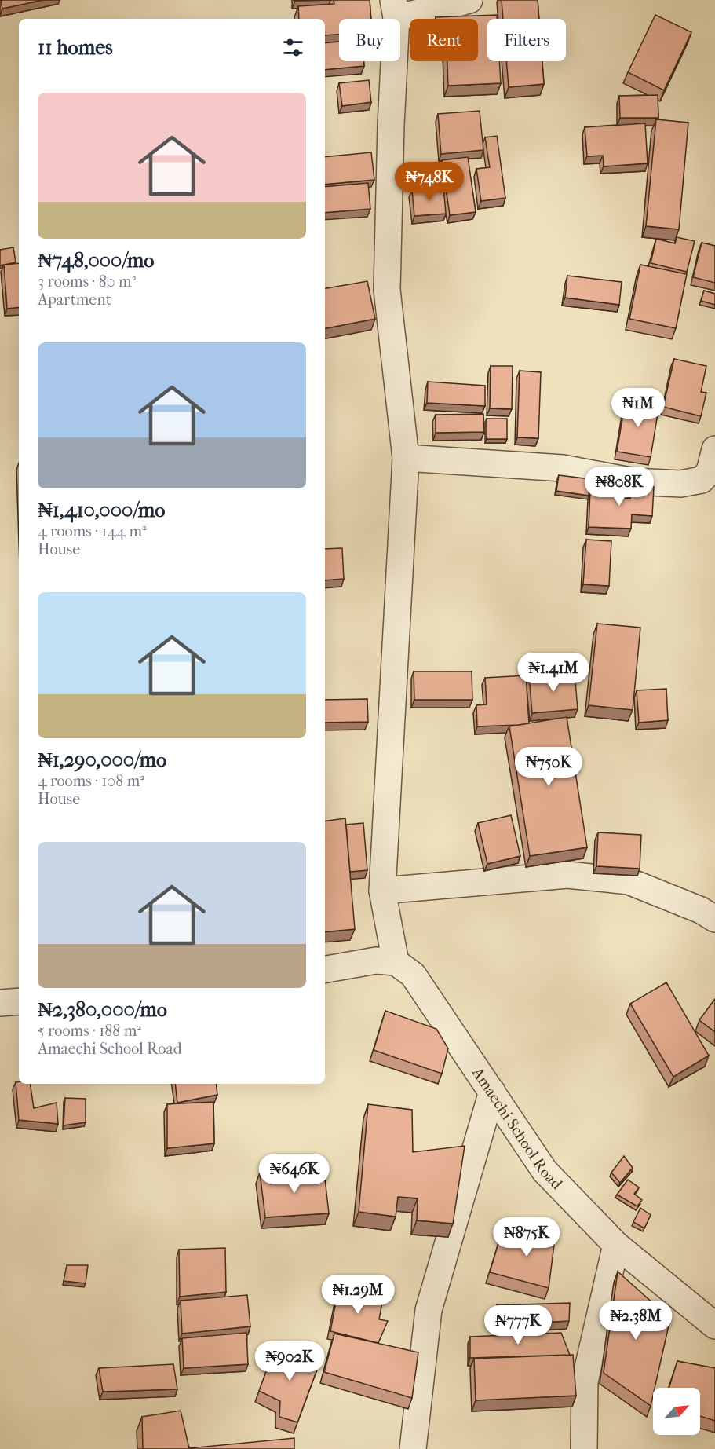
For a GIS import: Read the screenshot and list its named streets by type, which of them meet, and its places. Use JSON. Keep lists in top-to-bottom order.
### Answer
{
  "streets": {
    "street": ["Amaechi School Road"]
  },
  "north": "top right",
  "page": {
    "chip": ["Buy", "Rent", "Filters"],
    "heading": "11 homes",
    "list": [
      {
        "name": "₦748,000/mo",
        "note": "3 rooms · 80 m² · Apartment"
      },
      {
        "name": "₦1,410,000/mo",
        "note": "4 rooms · 144 m² · House"
      },
      {
        "name": "₦1,290,000/mo",
        "note": "4 rooms · 108 m² · House"
      },
      {
        "name": "₦2,380,000/mo",
        "note": "5 rooms · 188 m² · Amaechi School Road"
      }
    ],
    "price": [
      "₦748K",
      "₦1M",
      "₦808K",
      "₦1.41M",
      "₦750K",
      "₦646K",
      "₦875K",
      "₦1.29M",
      "₦2.38M",
      "₦777K",
      "₦902K"
    ]
  }
}
